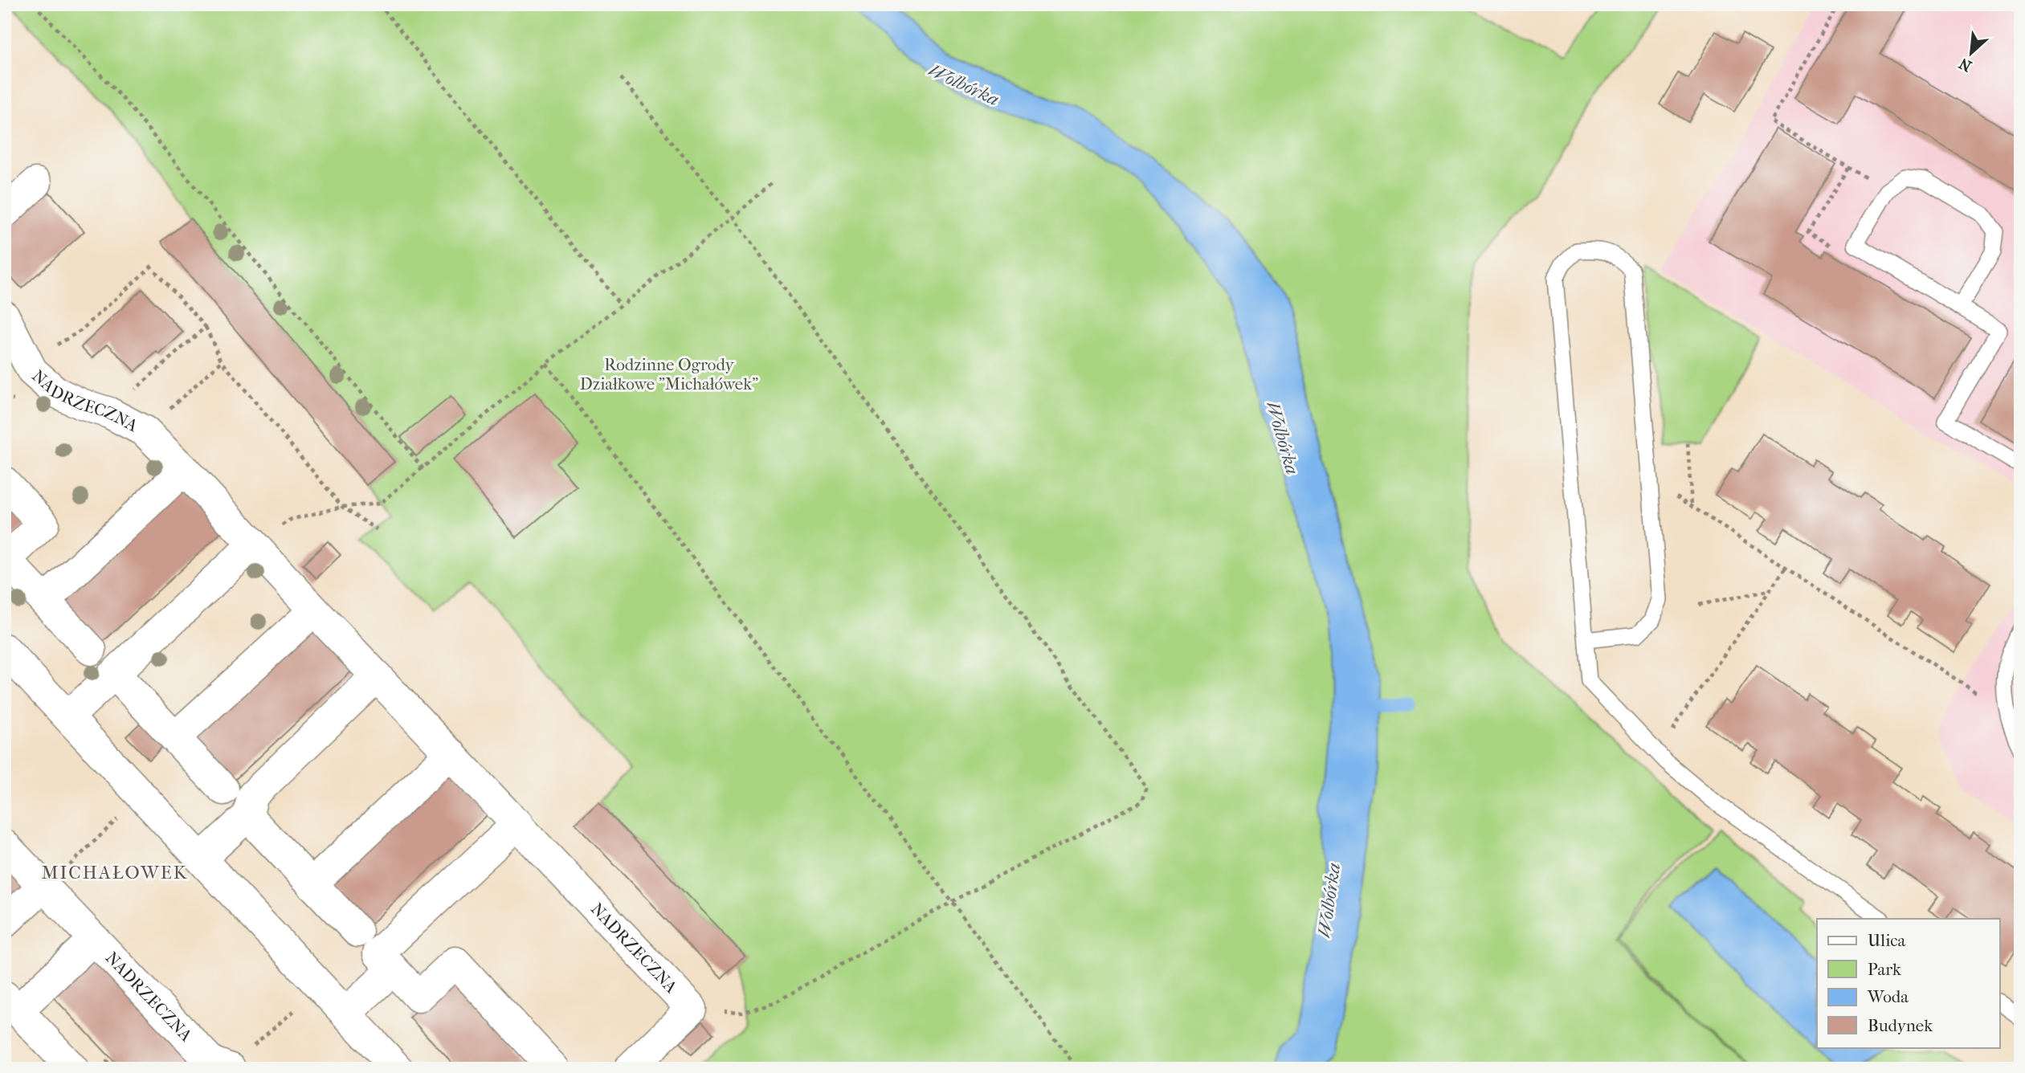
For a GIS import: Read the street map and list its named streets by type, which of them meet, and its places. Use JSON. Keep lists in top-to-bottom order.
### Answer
{
  "streets": {
    "street": ["NADRZECZNA"]
  },
  "districts": ["MICHAŁOWEK"],
  "water": ["Wolbórka"],
  "parks": ["Rodzinne Ogrody Działkowe \"Michałówek\""],
  "legend": [
    "Ulica",
    "Park",
    "Woda",
    "Budynek"
  ],
  "north": "bottom left"
}
